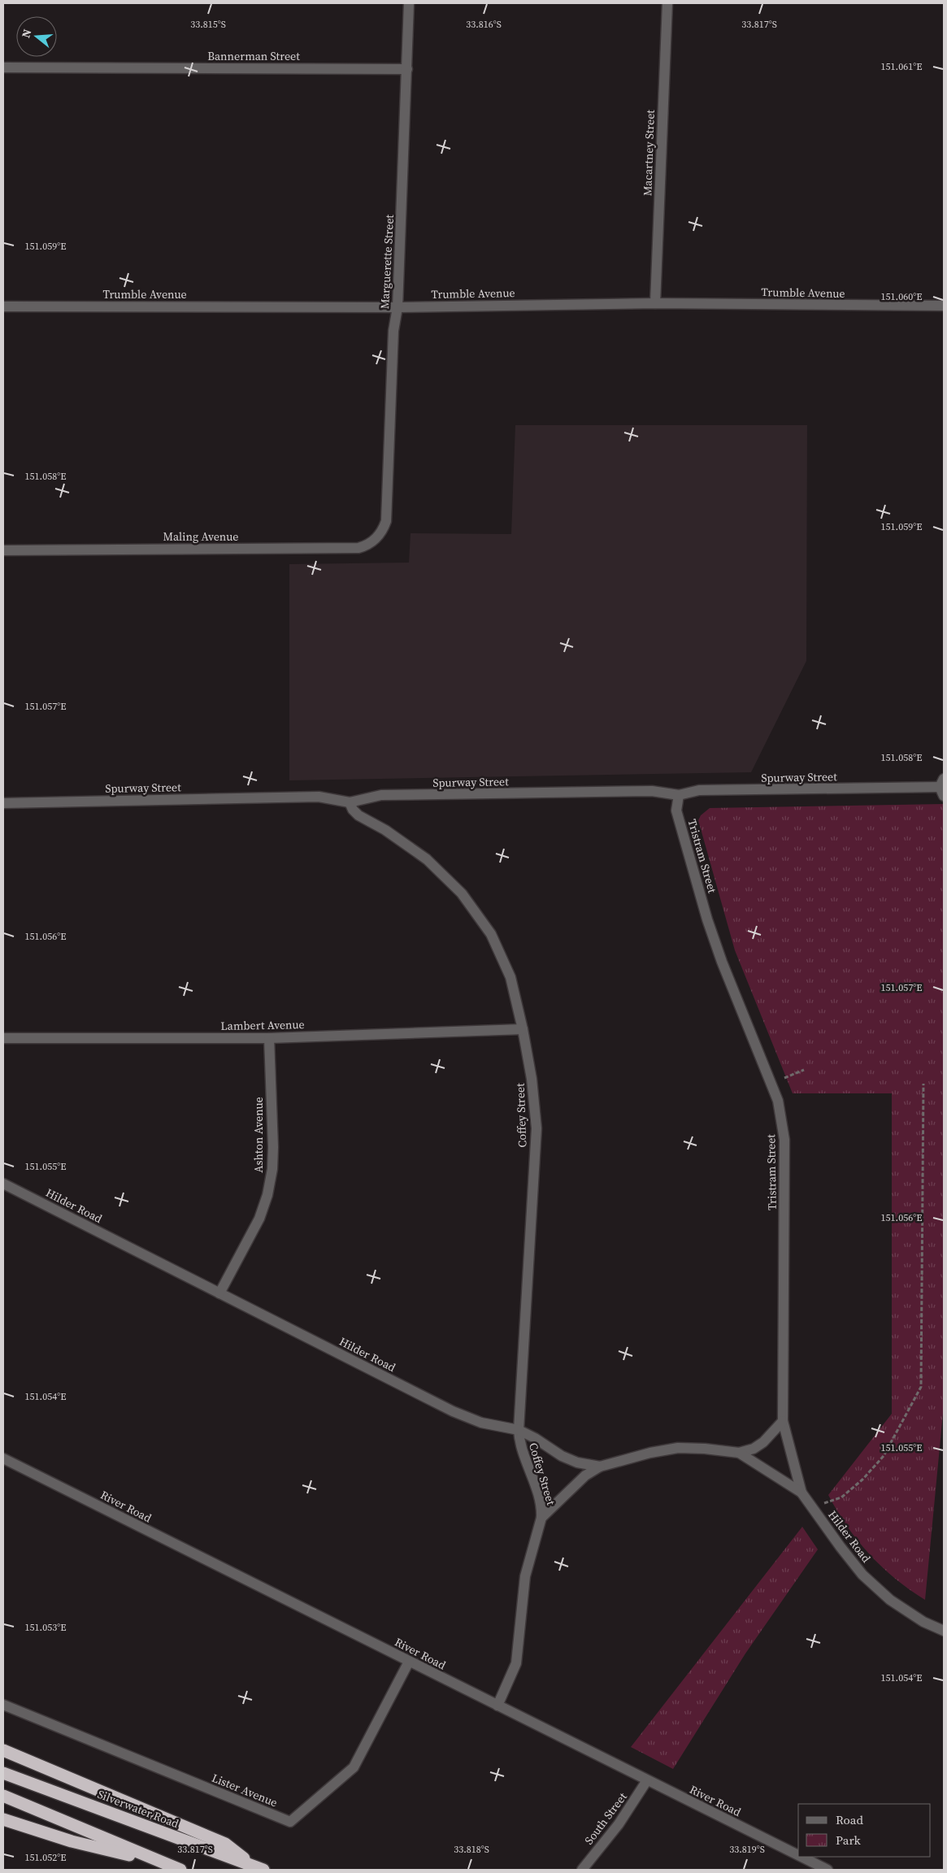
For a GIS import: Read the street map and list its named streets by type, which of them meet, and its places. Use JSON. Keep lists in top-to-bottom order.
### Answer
{
  "streets": {
    "highway": ["Silverwater Road"],
    "street": [
      "Bannerman Street",
      "Macartney Street",
      "Marguerette Street",
      "Trumble Avenue",
      "Maling Avenue",
      "Spurway Street",
      "Tristram Street",
      "Lambert Avenue",
      "Coffey Street",
      "Ashton Avenue",
      "Hilder Road",
      "River Road",
      "Lister Avenue",
      "South Street"
    ]
  },
  "crossings": [
    ["Bannerman Street", "Marguerette Street"],
    ["Macartney Street", "Trumble Avenue"],
    ["Marguerette Street", "Trumble Avenue"],
    ["Marguerette Street", "Maling Avenue"],
    ["Spurway Street", "Tristram Street"],
    ["Spurway Street", "Coffey Street"],
    ["Tristram Street", "Hilder Road"],
    ["Lambert Avenue", "Coffey Street"],
    ["Lambert Avenue", "Ashton Avenue"],
    ["Coffey Street", "Hilder Road"],
    ["Coffey Street", "River Road"],
    ["Ashton Avenue", "Hilder Road"],
    ["River Road", "Lister Avenue"],
    ["River Road", "South Street"]
  ],
  "legend": ["Road", "Park"],
  "north": "left",
  "coordinates": [
    "33.815°S",
    "33.816°S",
    "33.817°S",
    "151.061°E",
    "151.059°E",
    "151.060°E",
    "151.058°E",
    "151.057°E",
    "151.056°E",
    "151.055°E",
    "151.054°E",
    "151.053°E",
    "33.818°S",
    "33.819°S",
    "151.052°E"
  ]
}
